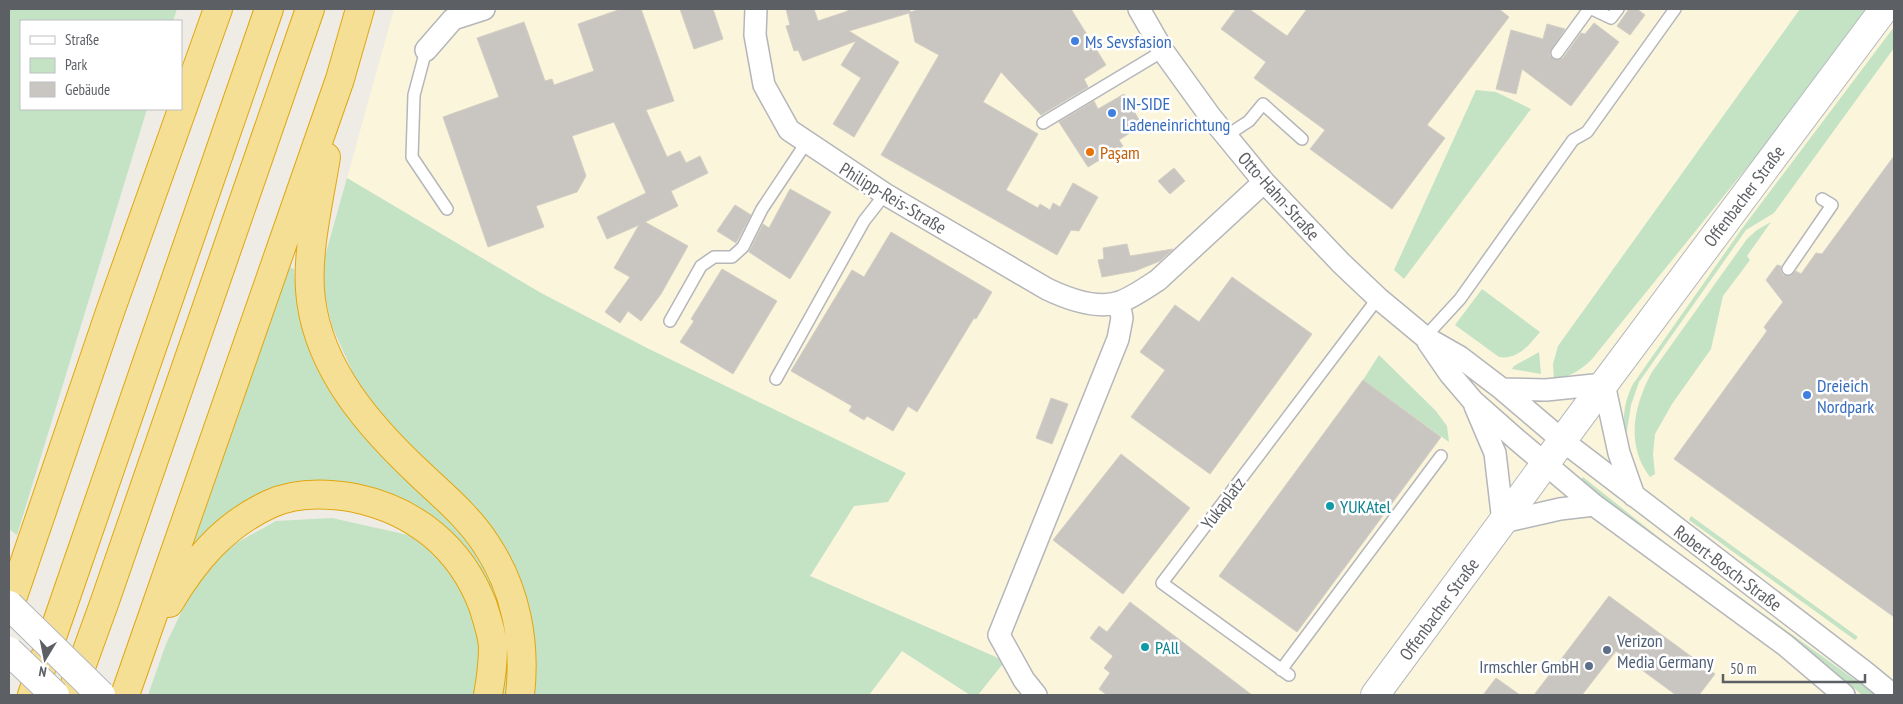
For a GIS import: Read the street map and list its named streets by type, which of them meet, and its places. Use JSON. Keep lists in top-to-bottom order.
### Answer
{
  "streets": {
    "street": [
      "Otto-Hahn-Straße",
      "Offenbacher Straße",
      "Philipp-Reis-Straße",
      "Robert-Bosch-Straße"
    ],
    "lane": ["Yukaplatz"]
  },
  "crossings": [
    ["Otto-Hahn-Straße", "Offenbacher Straße"],
    ["Otto-Hahn-Straße", "Philipp-Reis-Straße"],
    ["Otto-Hahn-Straße", "Yukaplatz"],
    ["Otto-Hahn-Straße", "Robert-Bosch-Straße"],
    ["Offenbacher Straße", "Robert-Bosch-Straße"]
  ],
  "places": [
    "Ms Sevsfasion",
    "IN-SIDE Ladeneinrichtung",
    "Paşam",
    "Dreieich Nordpark",
    "YUKAtel",
    "PAll",
    "Verizon Media Germany",
    "Irmschler GmbH"
  ],
  "legend": ["Straße", "Park", "Gebäude"],
  "scale_bar": "50 m",
  "north": "bottom"
}
